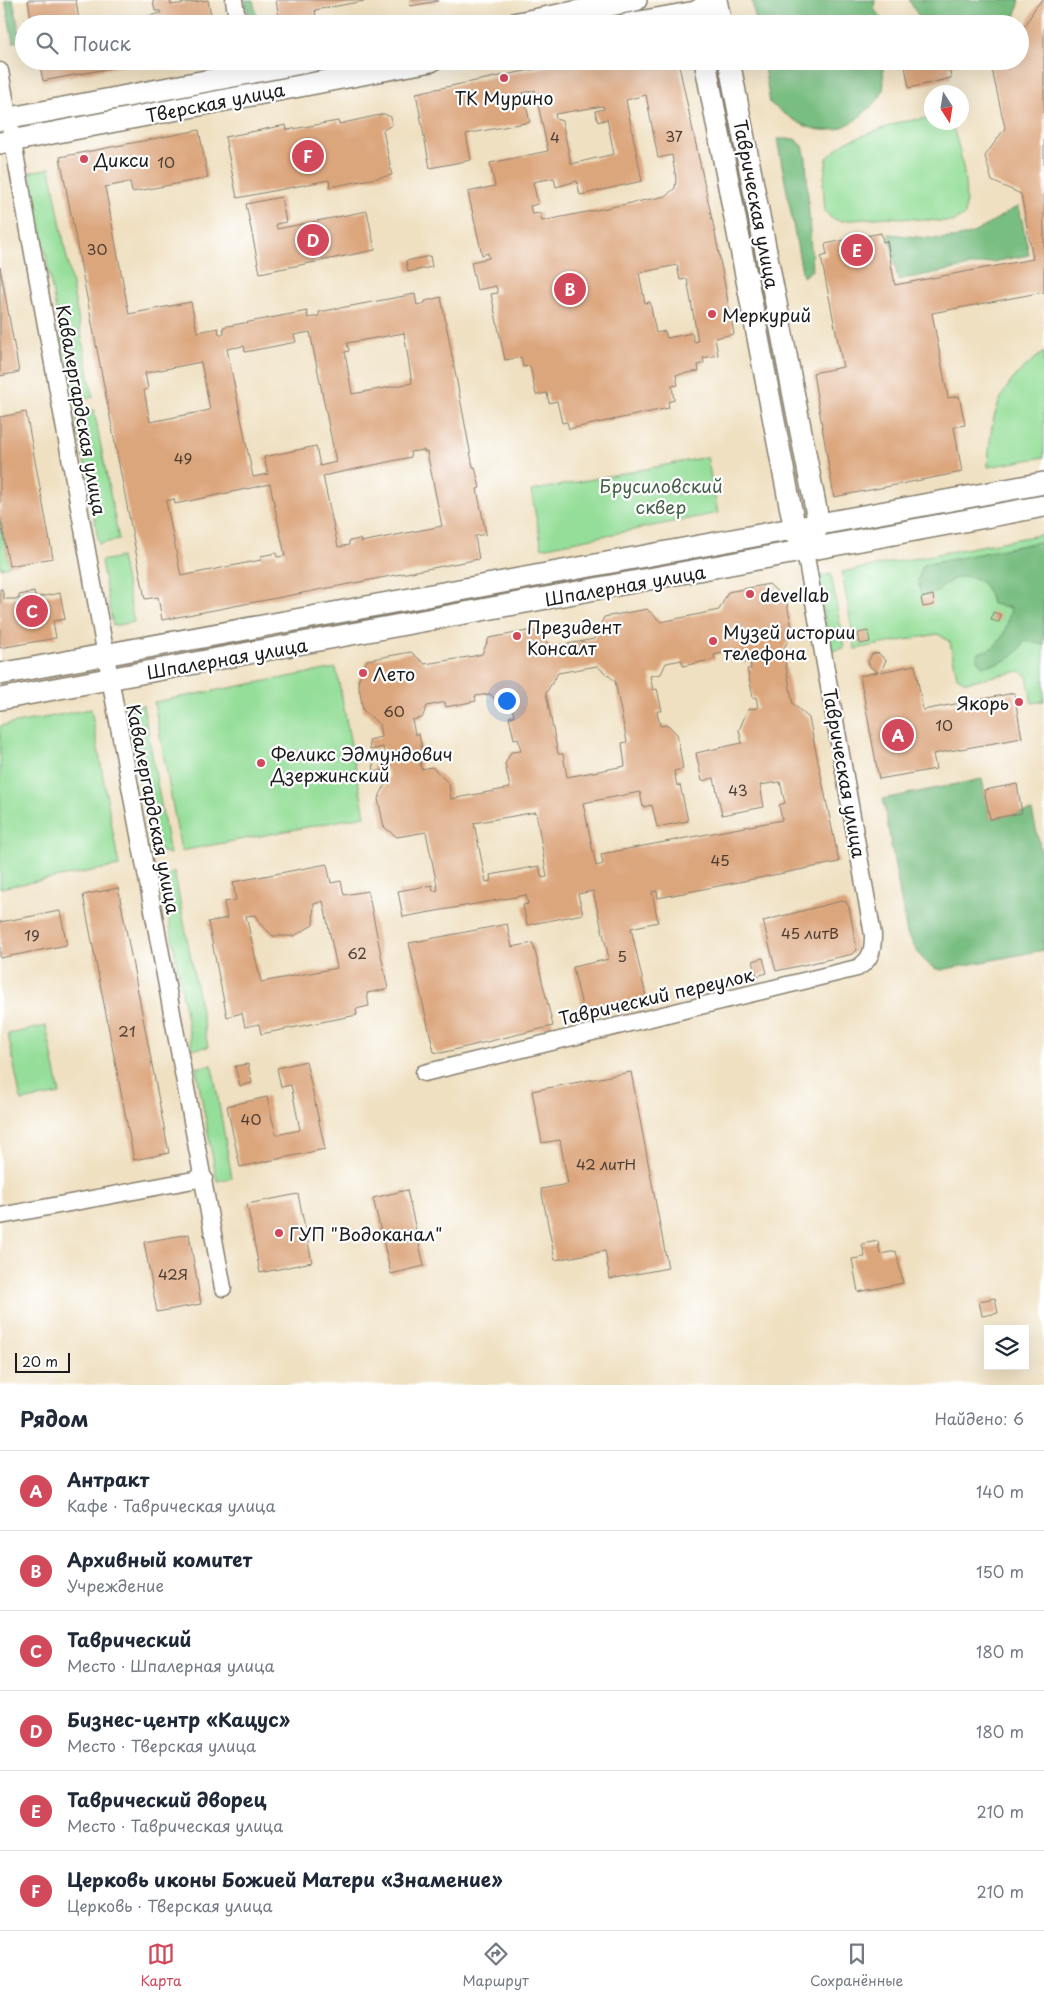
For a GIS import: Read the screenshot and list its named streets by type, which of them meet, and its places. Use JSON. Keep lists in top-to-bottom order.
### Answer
{
  "streets": {
    "street": [
      "Тверская улица",
      "Таврическая улица",
      "Кавалергардская улица",
      "Шпалерная улица",
      "Таврический переулок"
    ]
  },
  "crossings": [
    ["Тверская улица", "Кавалергардская улица"],
    ["Таврическая улица", "Шпалерная улица"],
    ["Таврическая улица", "Таврический переулок"],
    ["Кавалергардская улица", "Шпалерная улица"]
  ],
  "parks": ["Брусиловский сквер"],
  "places": [
    "ТК Мурино",
    "Дикси",
    "Меркурий",
    "devellab",
    "Президент Консалт",
    "Музей истории телефона",
    "Лето",
    "Якорь",
    "Феликс Эдмундович Дзержинский",
    "ГУП \"Водоканал\""
  ],
  "house_numbers": [
    "37",
    "4",
    "10",
    "30",
    "49",
    "60",
    "10",
    "43",
    "45",
    "45 литВ",
    "19",
    "62",
    "5",
    "21",
    "40",
    "42 литН",
    "42Я"
  ],
  "scale_bar": "20 m",
  "north": "bottom",
  "page": {
    "search": "Поиск",
    "pins": [
      "F",
      "D",
      "E",
      "B",
      "C",
      "A"
    ],
    "scale": "20 m",
    "heading": ["Рядом", "Найдено: 6"],
    "list": [
      {
        "mark": "A",
        "name": "Антракт",
        "note": "Кафе · Таврическая улица",
        "value": "140 m"
      },
      {
        "mark": "B",
        "name": "Архивный комитет",
        "note": "Учреждение",
        "value": "150 m"
      },
      {
        "mark": "C",
        "name": "Таврический",
        "note": "Место · Шпалерная улица",
        "value": "180 m"
      },
      {
        "mark": "D",
        "name": "Бизнес-центр «Кацус»",
        "note": "Место · Тверская улица",
        "value": "180 m"
      },
      {
        "mark": "E",
        "name": "Таврический дворец",
        "note": "Место · Таврическая улица",
        "value": "210 m"
      },
      {
        "mark": "F",
        "name": "Церковь иконы Божией Матери «Знамение»",
        "note": "Церковь · Тверская улица",
        "value": "210 m"
      }
    ],
    "nav": ["Карта", "Маршрут", "Сохранённые"]
  }
}
